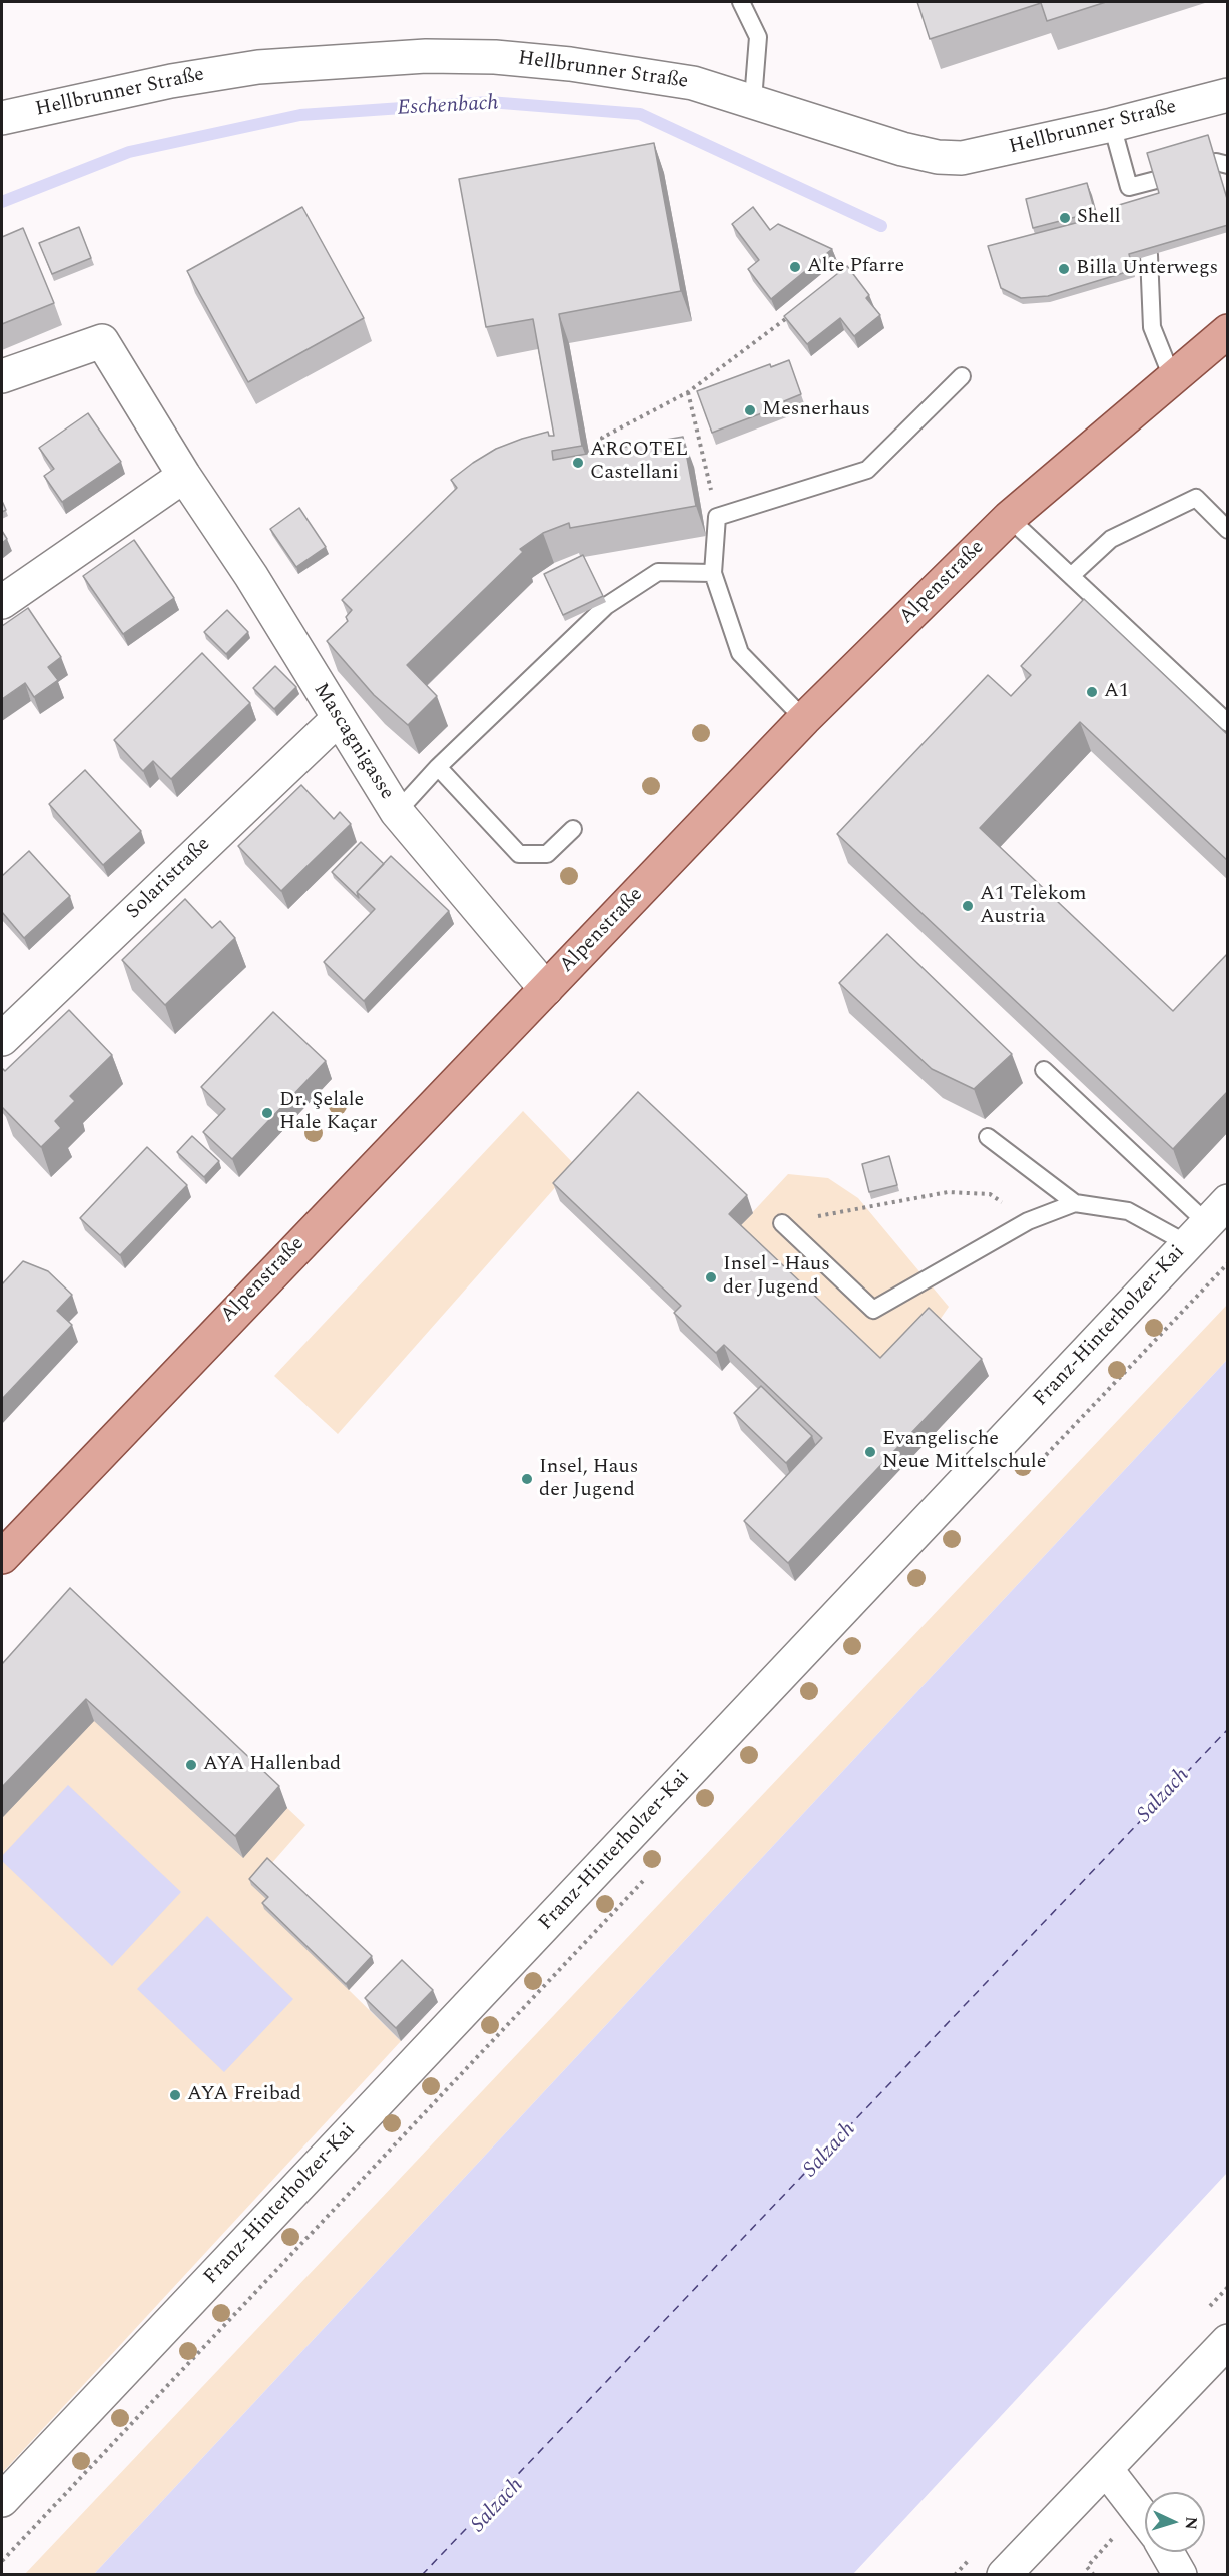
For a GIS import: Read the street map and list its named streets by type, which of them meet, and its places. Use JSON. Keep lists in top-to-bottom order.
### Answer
{
  "streets": {
    "main road": ["Alpenstraße"],
    "street": [
      "Hellbrunner Straße",
      "Mascagnigasse",
      "Solaristraße",
      "Franz-Hinterholzer-Kai"
    ]
  },
  "crossings": [
    ["Alpenstraße", "Mascagnigasse"],
    ["Mascagnigasse", "Solaristraße"]
  ],
  "water": ["Eschenbach", "Salzach"],
  "places": [
    "Shell",
    "Alte Pfarre",
    "Billa Unterwegs",
    "Mesnerhaus",
    "ARCOTEL Castellani",
    "A1",
    "A1 Telekom Austria",
    "Dr. Şelale Hale Kaçar",
    "Insel - Haus der Jugend",
    "Evangelische Neue Mittelschule",
    "Insel, Haus der Jugend",
    "AYA Hallenbad",
    "AYA Freibad"
  ],
  "north": "right"
}
